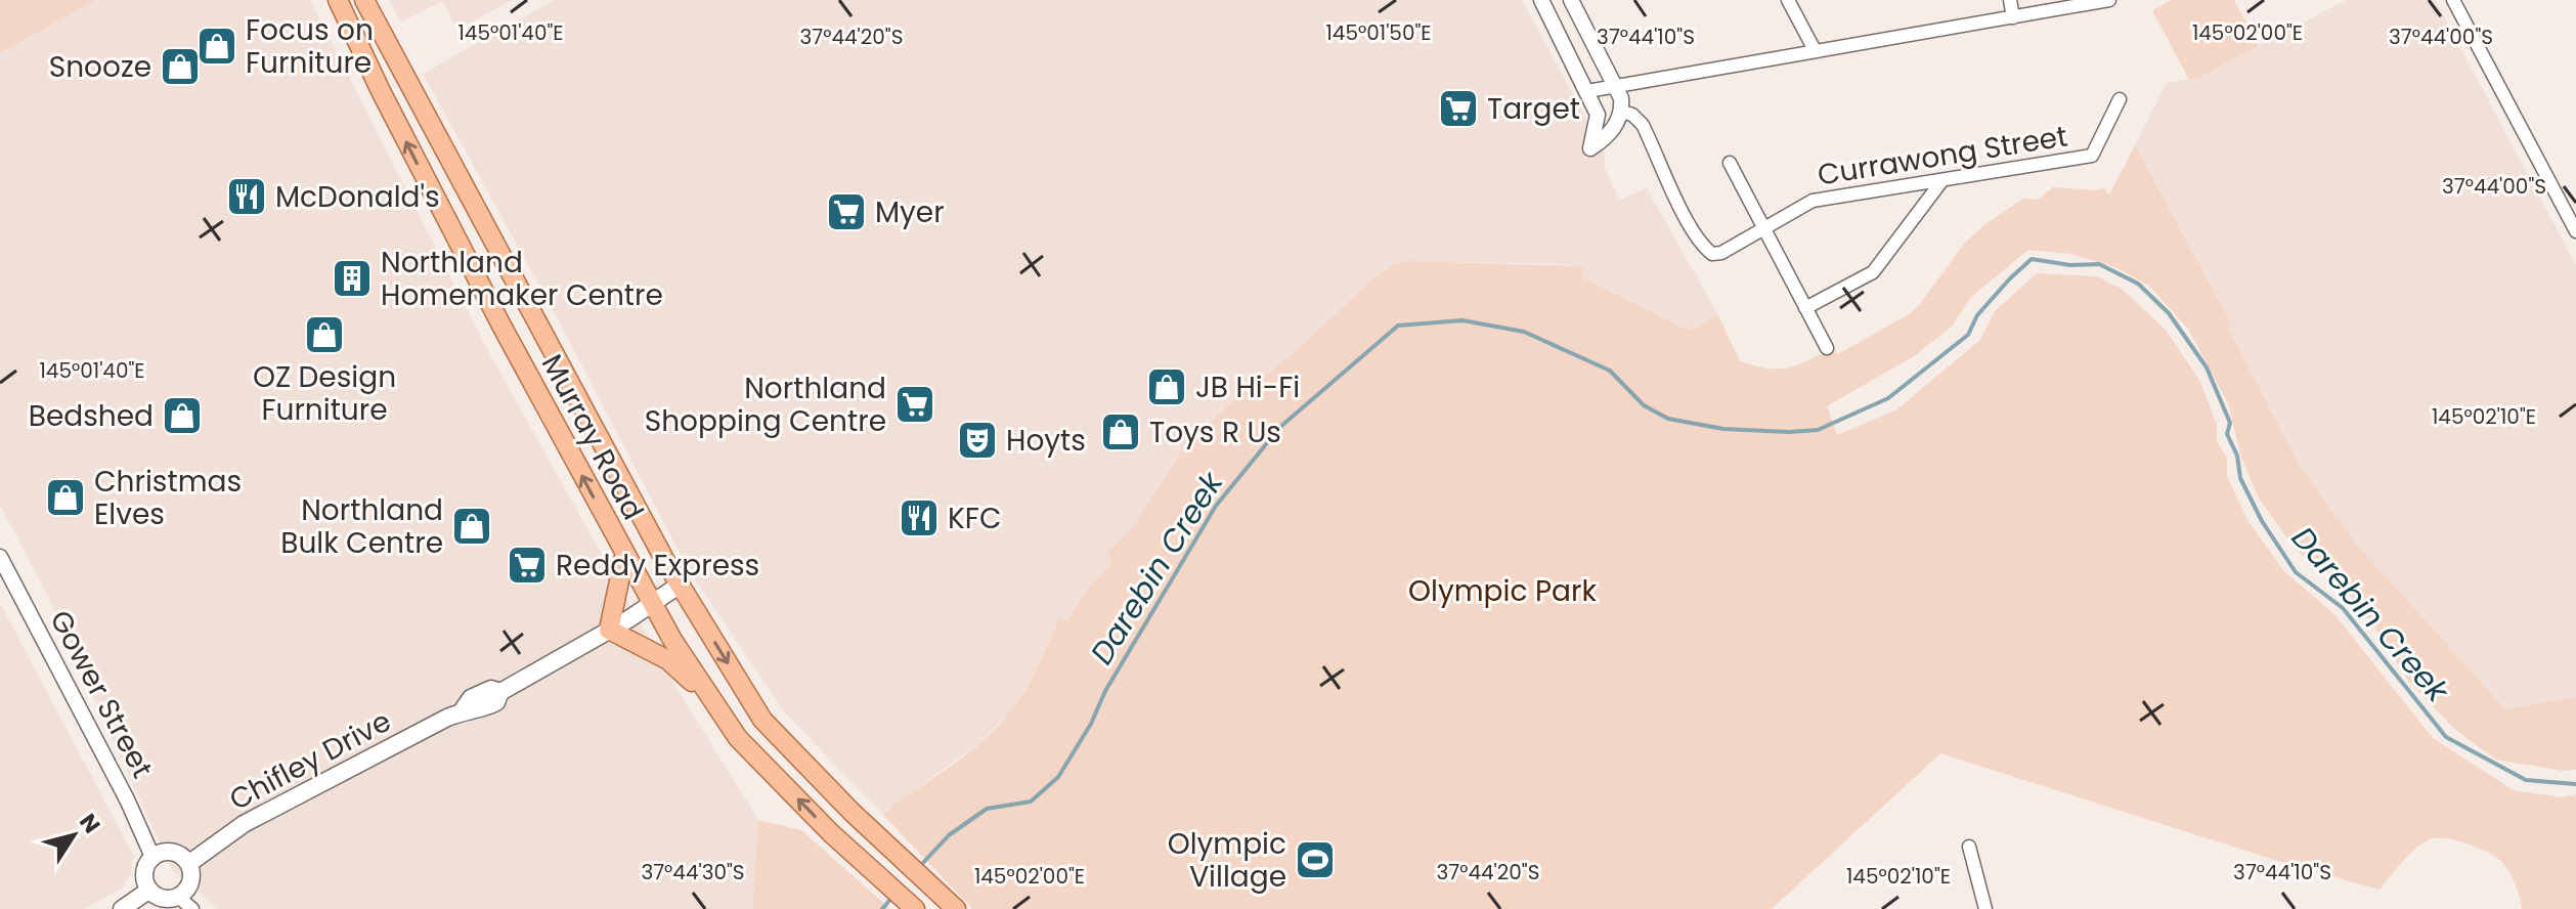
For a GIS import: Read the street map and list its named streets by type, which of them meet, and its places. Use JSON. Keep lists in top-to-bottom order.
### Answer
{
  "streets": {
    "main road": ["Murray Road", "Chifley Drive"],
    "street": ["Currawong Street", "Gower Street"]
  },
  "crossings": [
    ["Murray Road", "Chifley Drive"],
    ["Gower Street", "Chifley Drive"]
  ],
  "water": ["Darebin Creek"],
  "parks": ["Olympic Park"],
  "places": {
    "shop": [
      "Focus on Furniture",
      "Snooze",
      "OZ Design Furniture",
      "JB Hi-Fi",
      "Bedshed",
      "Toys R Us",
      "Christmas Elves",
      "Northland Bulk Centre"
    ],
    "supermarket": [
      "Target",
      "Myer",
      "Northland Shopping Centre",
      "Reddy Express"
    ],
    "restaurant": ["McDonald's", "KFC"],
    "building": ["Northland Homemaker Centre"],
    "theatre": ["Hoyts"],
    "sports": ["Olympic Village"]
  },
  "north": "top right",
  "coordinates": [
    "145°01'40\"E",
    "145°01'50\"E",
    "145°02'00\"E",
    "37°44'20\"S",
    "37°44'10\"S",
    "37°44'00\"S",
    "145°02'10\"E",
    "37°44'30\"S"
  ]
}
